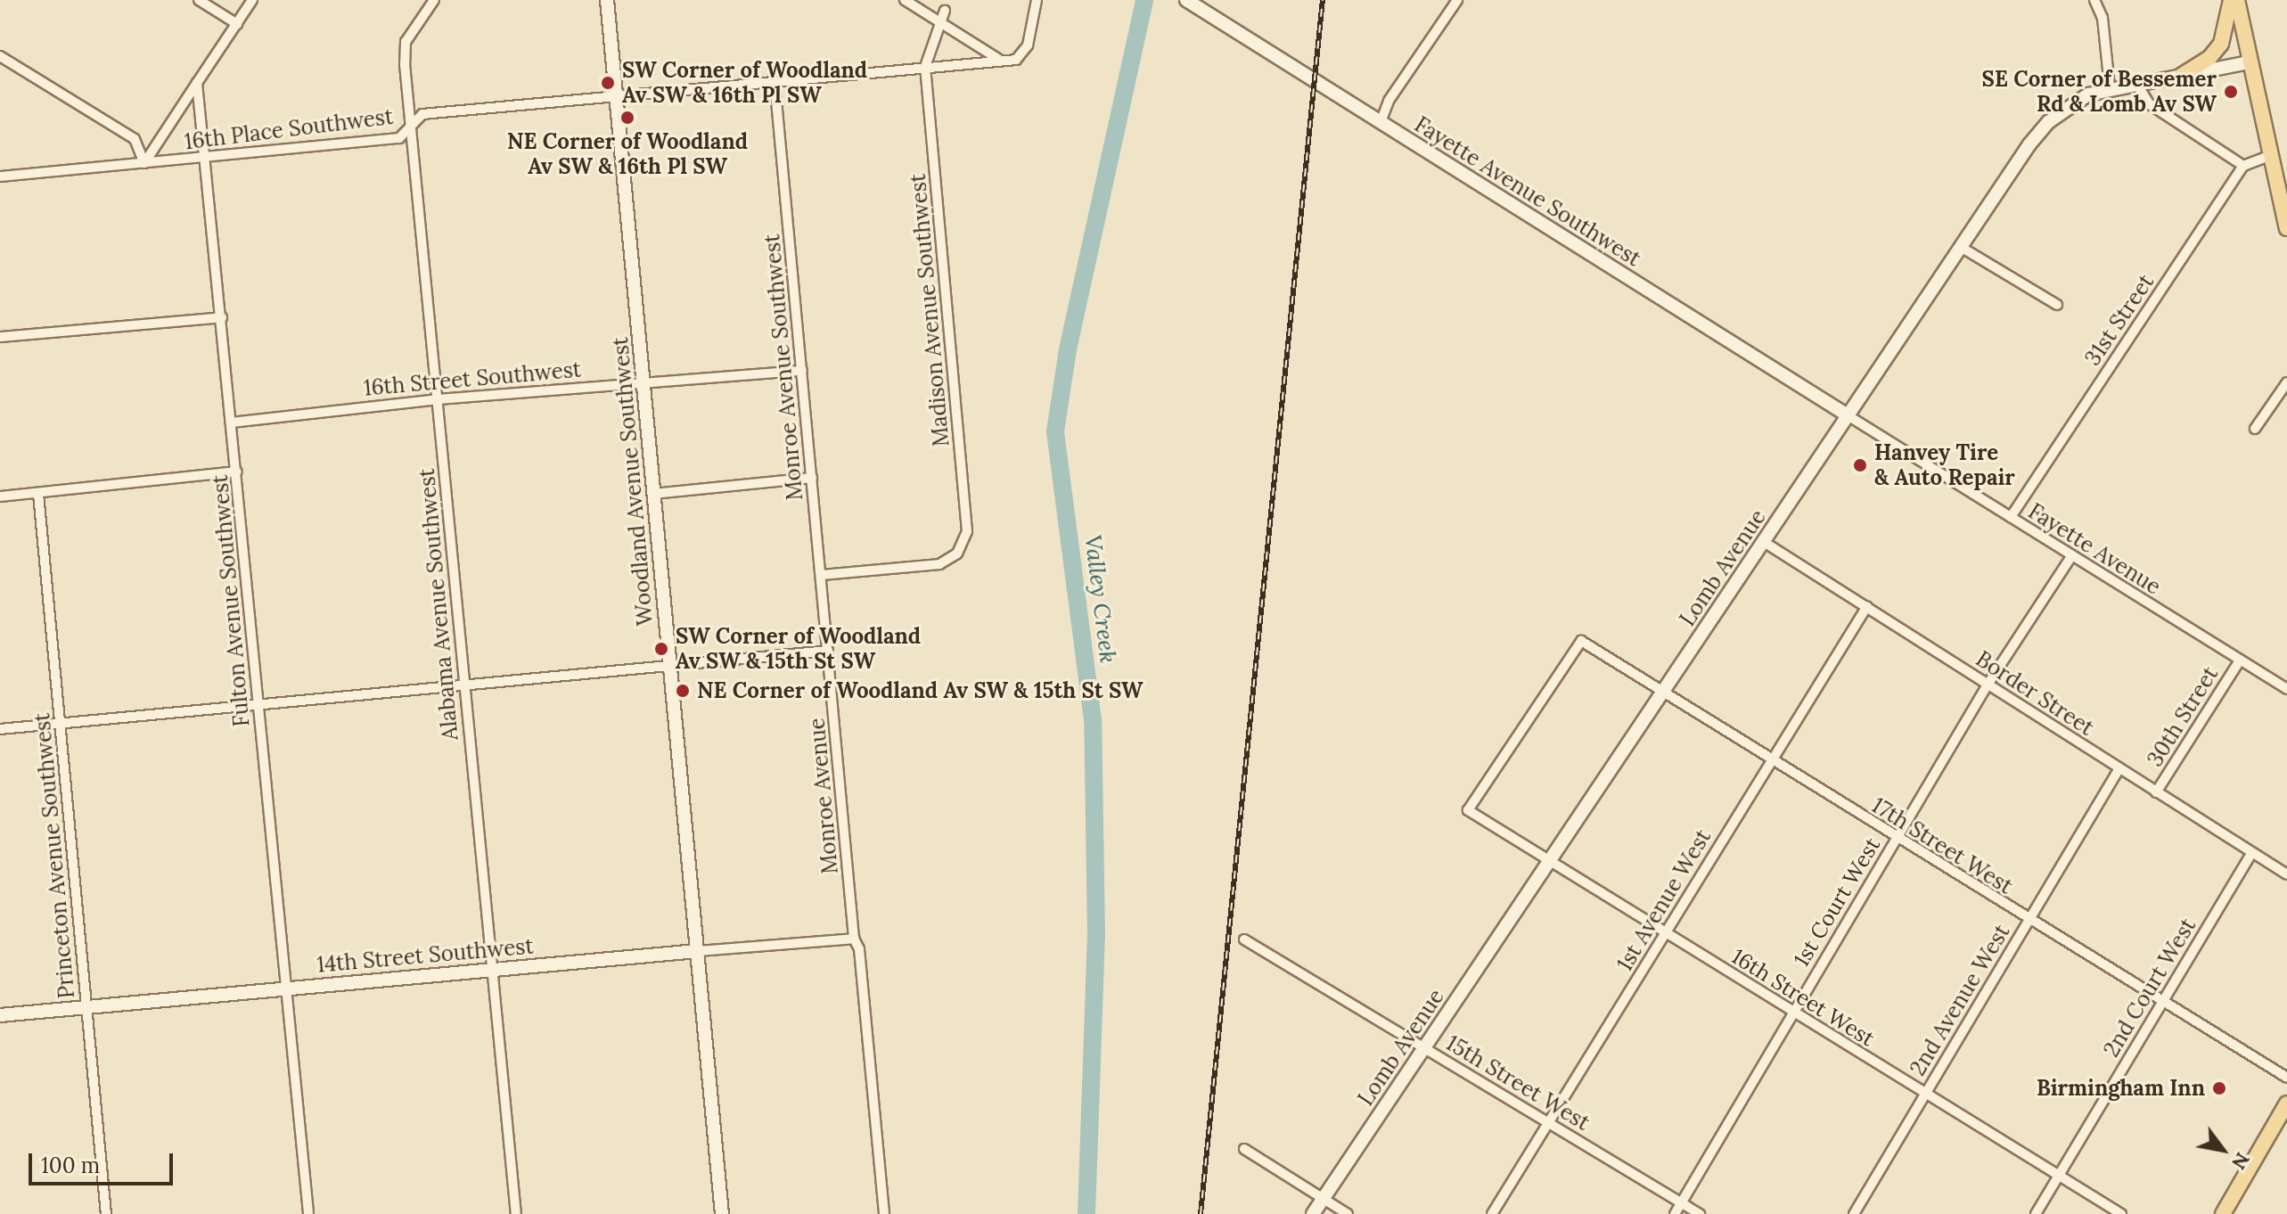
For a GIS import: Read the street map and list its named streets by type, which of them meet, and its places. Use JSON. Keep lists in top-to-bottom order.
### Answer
{
  "streets": {
    "street": [
      "16th Place Southwest",
      "Fayette Avenue Southwest",
      "Madison Avenue Southwest",
      "31st Street",
      "Monroe Avenue Southwest",
      "16th Street Southwest",
      "Woodland Avenue Southwest",
      "Fayette Avenue",
      "Lomb Avenue",
      "Fulton Avenue Southwest",
      "Alabama Avenue Southwest",
      "Border Street",
      "30th Street",
      "Monroe Avenue",
      "17th Street West",
      "Princeton Avenue Southwest",
      "1st Avenue West",
      "1st Court West",
      "14th Street Southwest",
      "2nd Court West",
      "16th Street West",
      "2nd Avenue West",
      "15th Street West"
    ]
  },
  "crossings": [
    ["16th Place Southwest", "Madison Avenue Southwest"],
    ["16th Place Southwest", "Monroe Avenue Southwest"],
    ["16th Place Southwest", "Woodland Avenue Southwest"],
    ["16th Place Southwest", "Fulton Avenue Southwest"],
    ["16th Place Southwest", "Alabama Avenue Southwest"],
    ["Fayette Avenue Southwest", "Fayette Avenue"],
    ["Fayette Avenue Southwest", "Lomb Avenue"],
    ["Madison Avenue Southwest", "Monroe Avenue Southwest"],
    ["31st Street", "Fayette Avenue"],
    ["Monroe Avenue Southwest", "16th Street Southwest"],
    ["Monroe Avenue Southwest", "Monroe Avenue"],
    ["16th Street Southwest", "Woodland Avenue Southwest"],
    ["16th Street Southwest", "Fulton Avenue Southwest"],
    ["16th Street Southwest", "Alabama Avenue Southwest"],
    ["Woodland Avenue Southwest", "14th Street Southwest"],
    ["Fayette Avenue", "Lomb Avenue"],
    ["Fayette Avenue", "30th Street"],
    ["Lomb Avenue", "Border Street"],
    ["Lomb Avenue", "17th Street West"],
    ["Lomb Avenue", "16th Street West"],
    ["Lomb Avenue", "15th Street West"],
    ["Fulton Avenue Southwest", "14th Street Southwest"],
    ["Alabama Avenue Southwest", "14th Street Southwest"],
    ["Border Street", "30th Street"],
    ["Border Street", "1st Avenue West"],
    ["Border Street", "1st Court West"],
    ["Border Street", "2nd Court West"],
    ["Border Street", "2nd Avenue West"],
    ["Monroe Avenue", "14th Street Southwest"],
    ["17th Street West", "1st Avenue West"],
    ["17th Street West", "1st Court West"],
    ["17th Street West", "2nd Court West"],
    ["17th Street West", "16th Street West"],
    ["17th Street West", "2nd Avenue West"],
    ["Princeton Avenue Southwest", "14th Street Southwest"],
    ["1st Avenue West", "16th Street West"],
    ["1st Avenue West", "15th Street West"],
    ["1st Court West", "16th Street West"],
    ["1st Court West", "15th Street West"],
    ["2nd Court West", "16th Street West"],
    ["16th Street West", "2nd Avenue West"]
  ],
  "water": ["Valley Creek"],
  "places": [
    "SW Corner of Woodland Av SW & 16th Pl SW",
    "SE Corner of Bessemer Rd & Lomb Av SW",
    "NE Corner of Woodland Av SW & 16th Pl SW",
    "Hanvey Tire & Auto Repair",
    "SW Corner of Woodland Av SW & 15th St SW",
    "NE Corner of Woodland Av SW & 15th St SW",
    "Birmingham Inn"
  ],
  "scale_bar": "100 m",
  "north": "bottom right"
}
